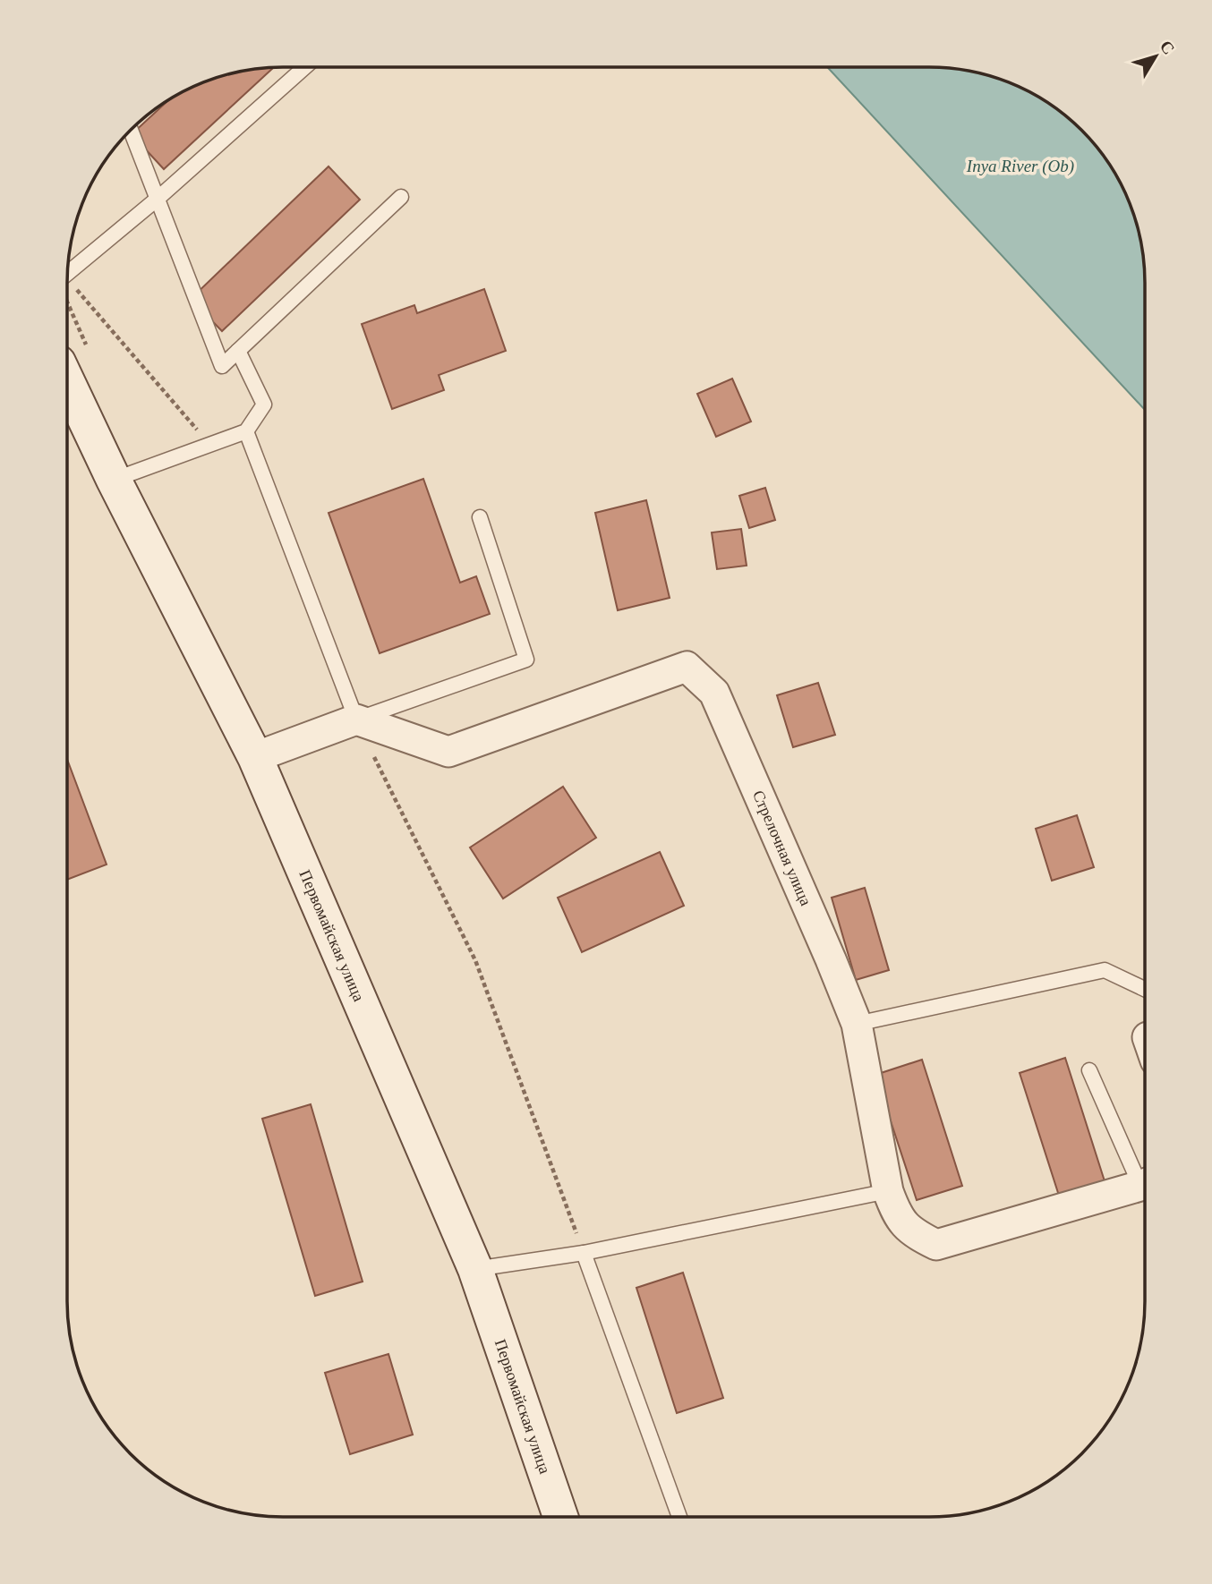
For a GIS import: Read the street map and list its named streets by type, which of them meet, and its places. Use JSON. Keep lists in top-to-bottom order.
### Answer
{
  "streets": {
    "main road": ["Первомайская улица"],
    "street": ["Стрелочная улица"]
  },
  "water": ["Inya River (Ob)"],
  "north": "top right"
}
